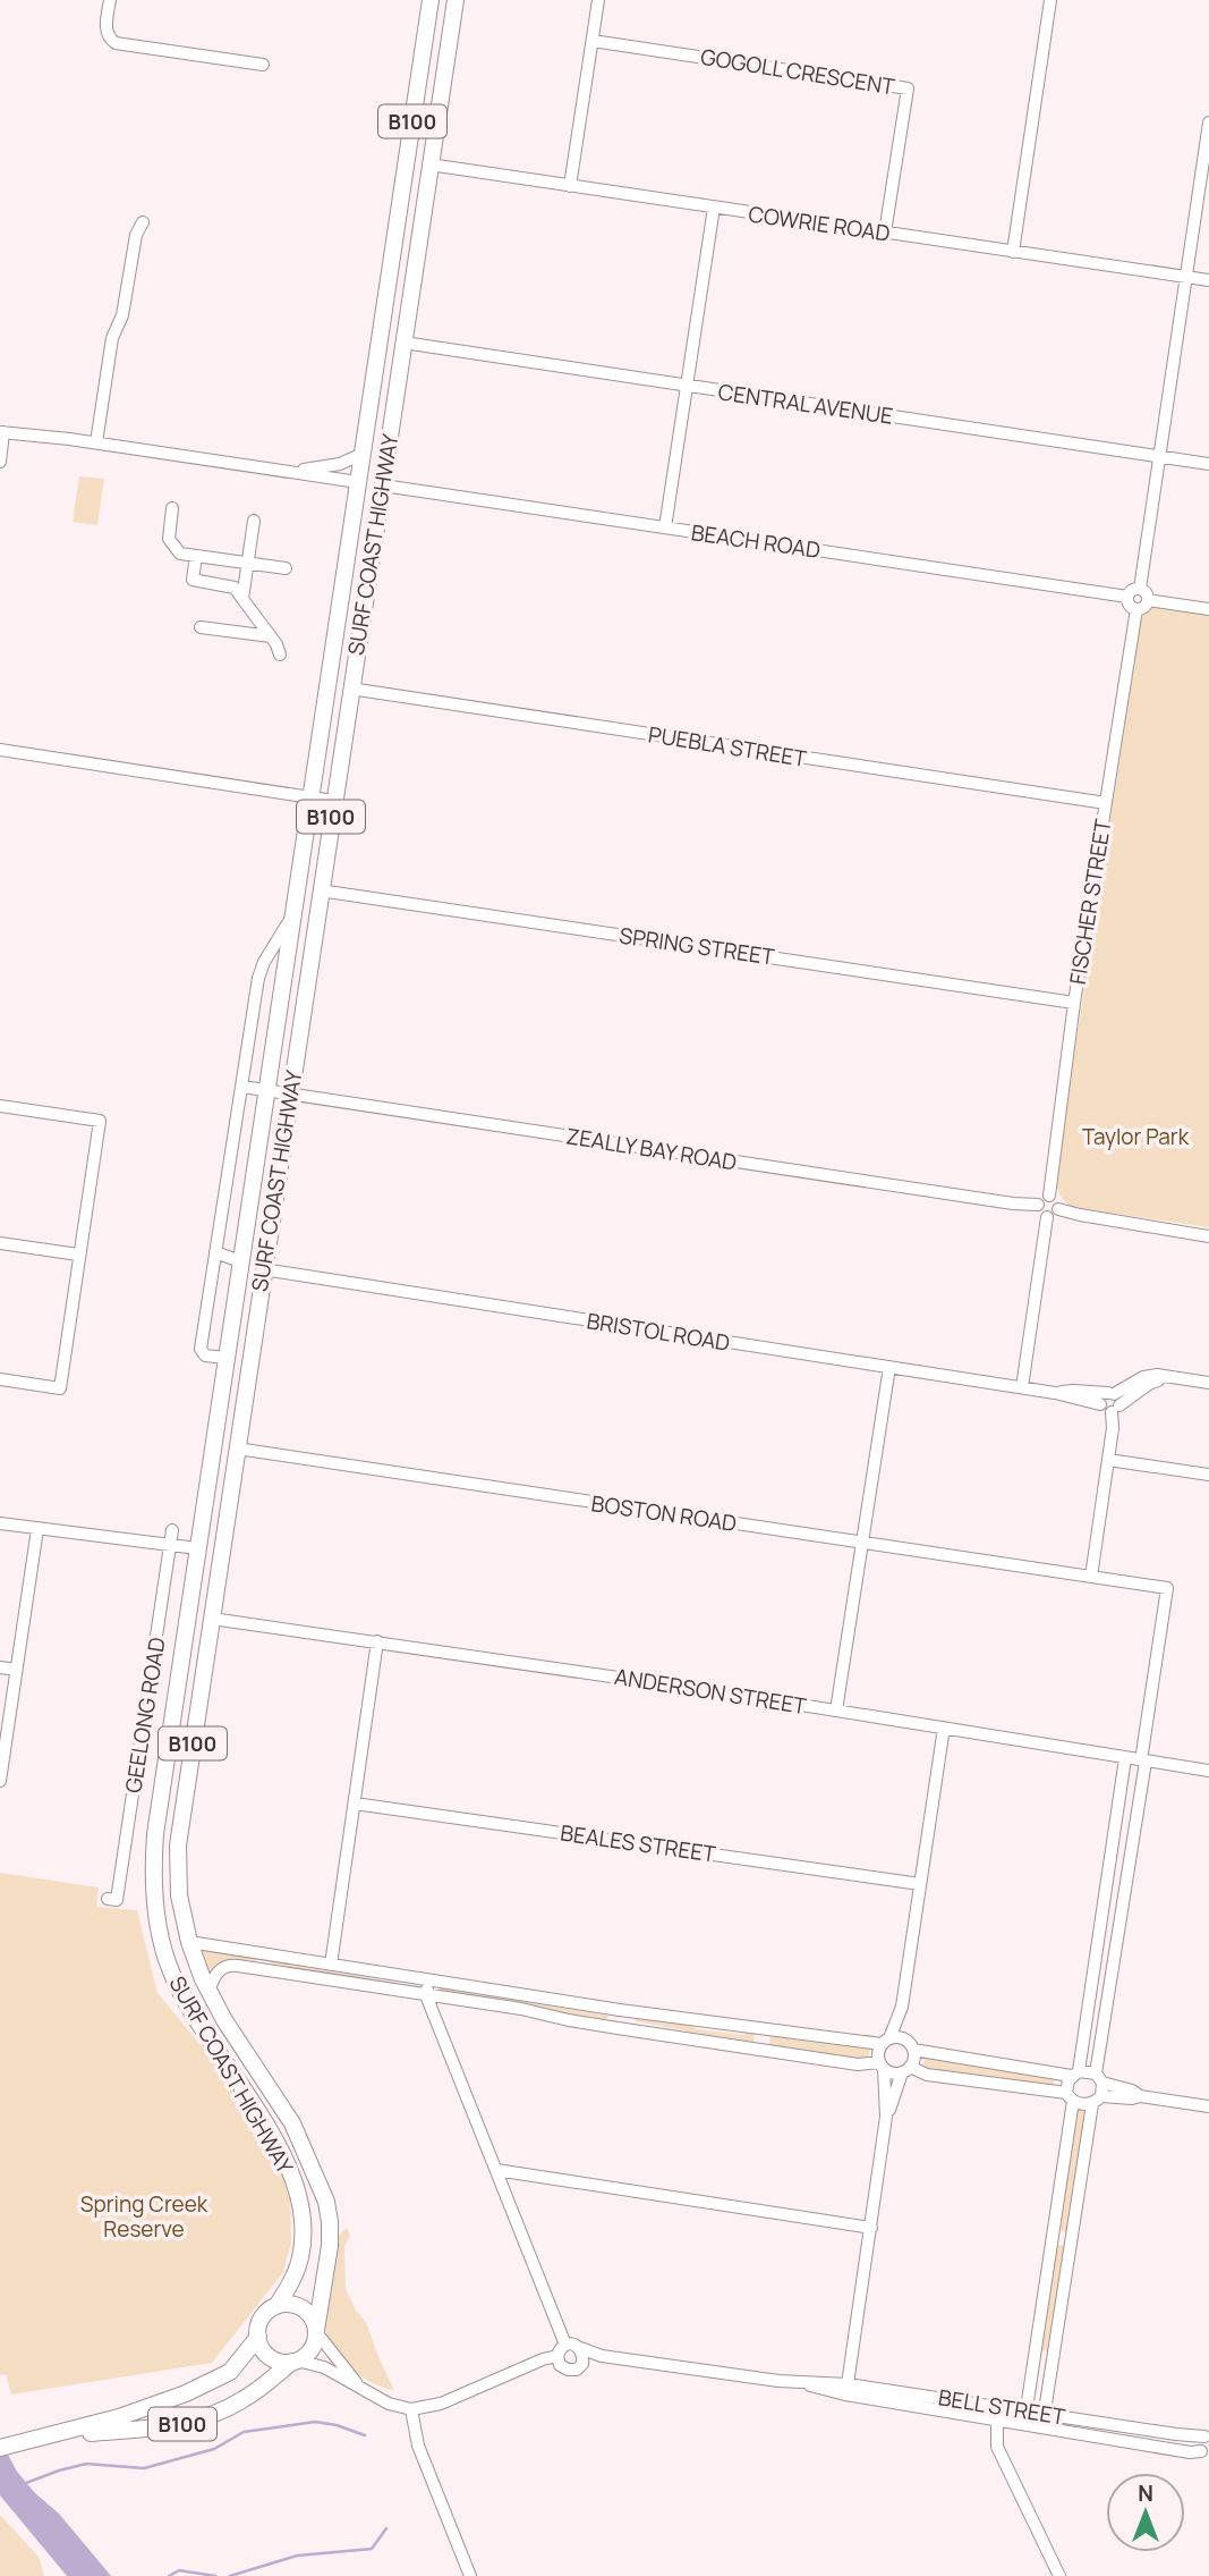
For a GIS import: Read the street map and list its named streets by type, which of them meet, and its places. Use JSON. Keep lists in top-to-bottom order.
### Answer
{
  "streets": {
    "main road": ["B100", "SURF COAST HIGHWAY"],
    "street": [
      "GOGOLL CRESCENT",
      "COWRIE ROAD",
      "CENTRAL AVENUE",
      "BEACH ROAD",
      "PUEBLA STREET",
      "FISCHER STREET",
      "SPRING STREET",
      "ZEALLY BAY ROAD",
      "BRISTOL ROAD",
      "BOSTON ROAD",
      "ANDERSON STREET",
      "GEELONG ROAD",
      "BEALES STREET",
      "BELL STREET"
    ]
  },
  "crossings": [
    ["GOGOLL CRESCENT", "COWRIE ROAD"],
    ["B100", "SURF COAST HIGHWAY"],
    ["COWRIE ROAD", "SURF COAST HIGHWAY"],
    ["CENTRAL AVENUE", "SURF COAST HIGHWAY"],
    ["BEACH ROAD", "SURF COAST HIGHWAY"],
    ["BEACH ROAD", "FISCHER STREET"],
    ["SURF COAST HIGHWAY", "PUEBLA STREET"],
    ["SURF COAST HIGHWAY", "SPRING STREET"],
    ["SURF COAST HIGHWAY", "ZEALLY BAY ROAD"],
    ["SURF COAST HIGHWAY", "BRISTOL ROAD"],
    ["SURF COAST HIGHWAY", "BOSTON ROAD"],
    ["SURF COAST HIGHWAY", "ANDERSON STREET"],
    ["PUEBLA STREET", "FISCHER STREET"],
    ["FISCHER STREET", "SPRING STREET"],
    ["FISCHER STREET", "ZEALLY BAY ROAD"],
    ["BOSTON ROAD", "ANDERSON STREET"]
  ],
  "parks": ["Taylor Park", "Spring Creek Reserve"],
  "north": "top"
}
